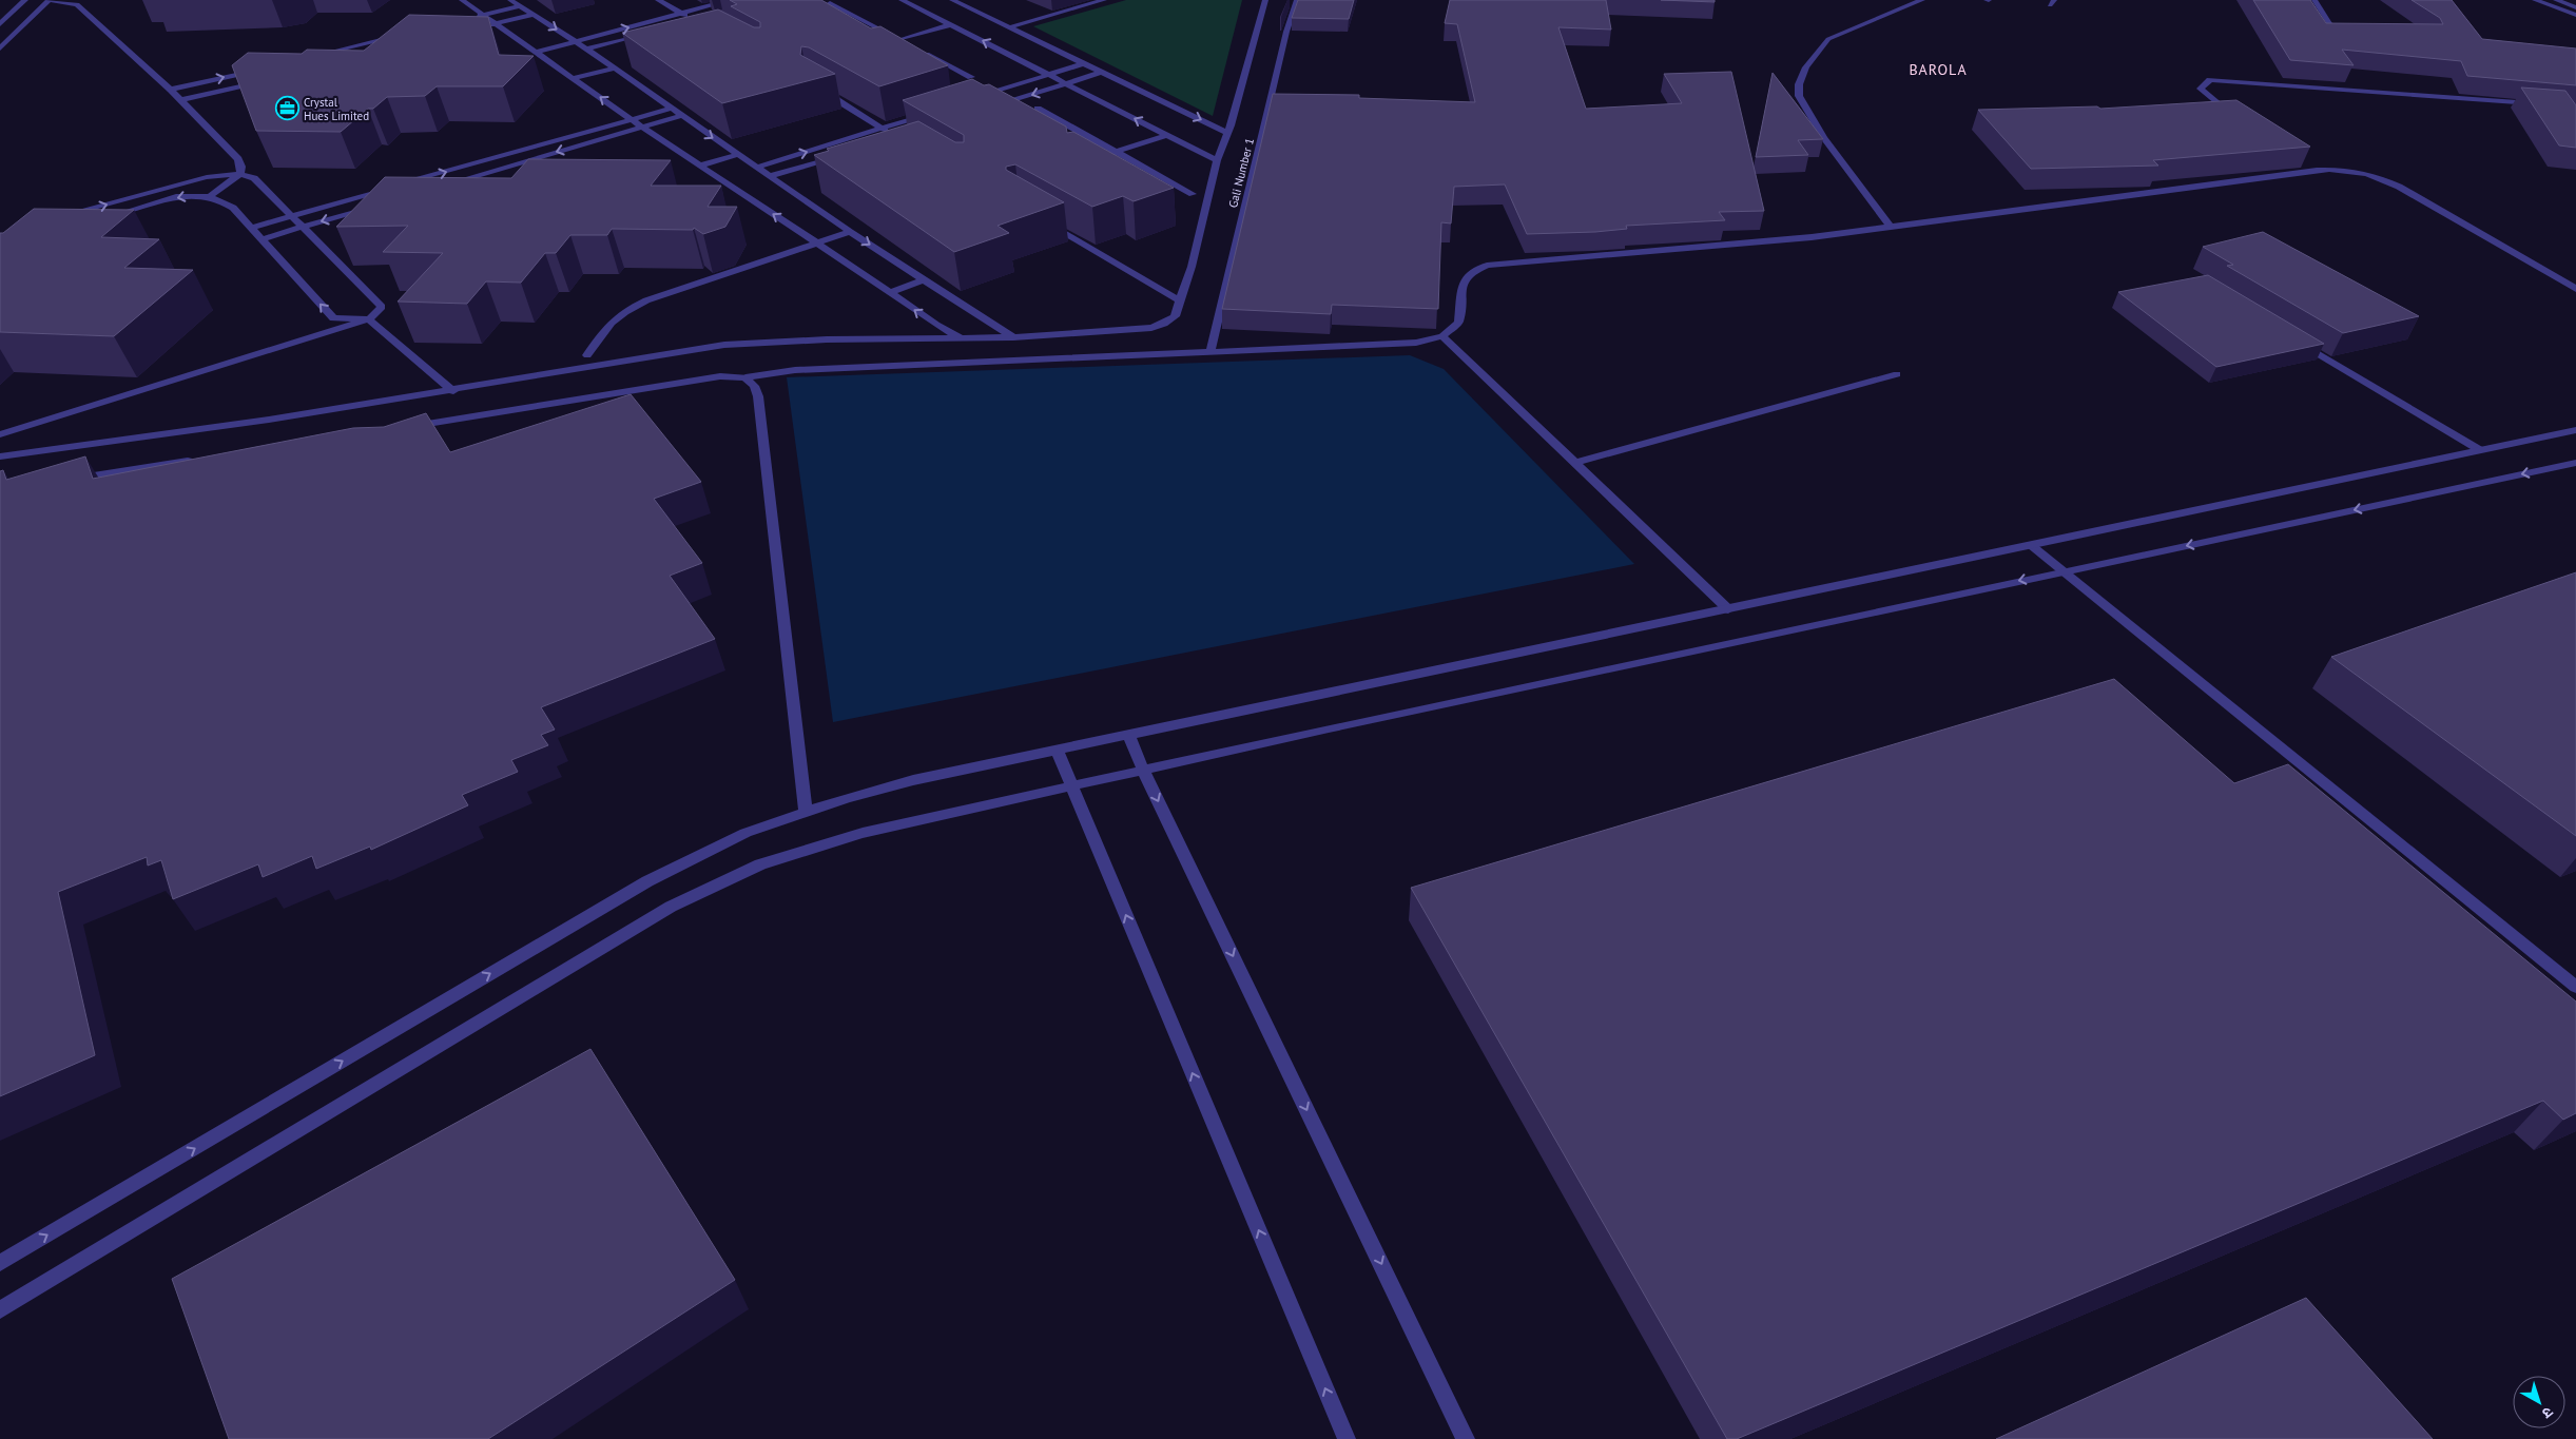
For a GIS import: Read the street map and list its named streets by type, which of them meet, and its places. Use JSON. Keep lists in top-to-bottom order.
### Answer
{
  "streets": {
    "street": ["Gali Number 1"]
  },
  "districts": ["BAROLA"],
  "places": {
    "office": ["Crystal Hues Limited"]
  },
  "north": "bottom right"
}
